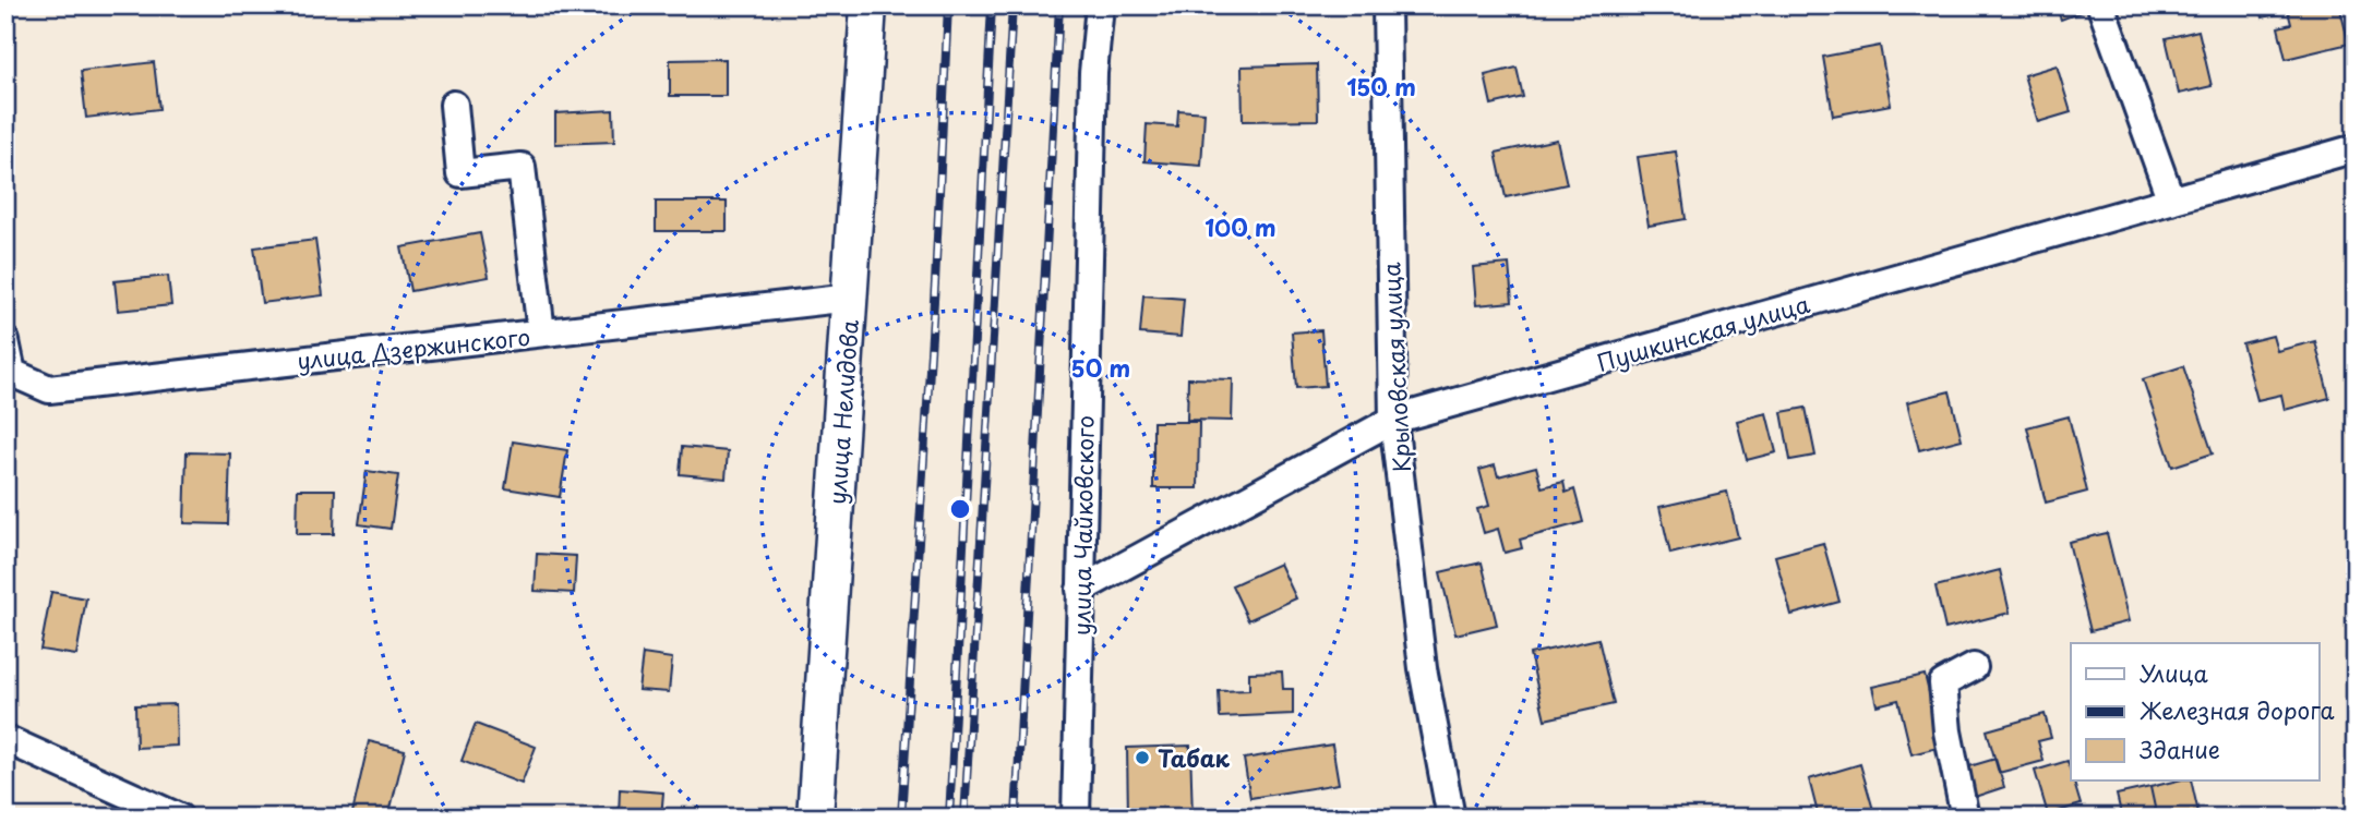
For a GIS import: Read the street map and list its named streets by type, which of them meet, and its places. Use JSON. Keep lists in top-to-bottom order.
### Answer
{
  "streets": {
    "main road": ["улица Нелидова"],
    "street": [
      "Пушкинская улица",
      "улица Дзержинского",
      "Крыловская улица",
      "улица Чайковского"
    ]
  },
  "crossings": [
    ["Пушкинская улица", "Крыловская улица"],
    ["Пушкинская улица", "улица Чайковского"],
    ["улица Дзержинского", "улица Нелидова"]
  ],
  "places": ["Табак"],
  "legend": ["Улица", "Железная дорога", "Здание"],
  "rings": ["150 m", "100 m", "50 m"]
}
